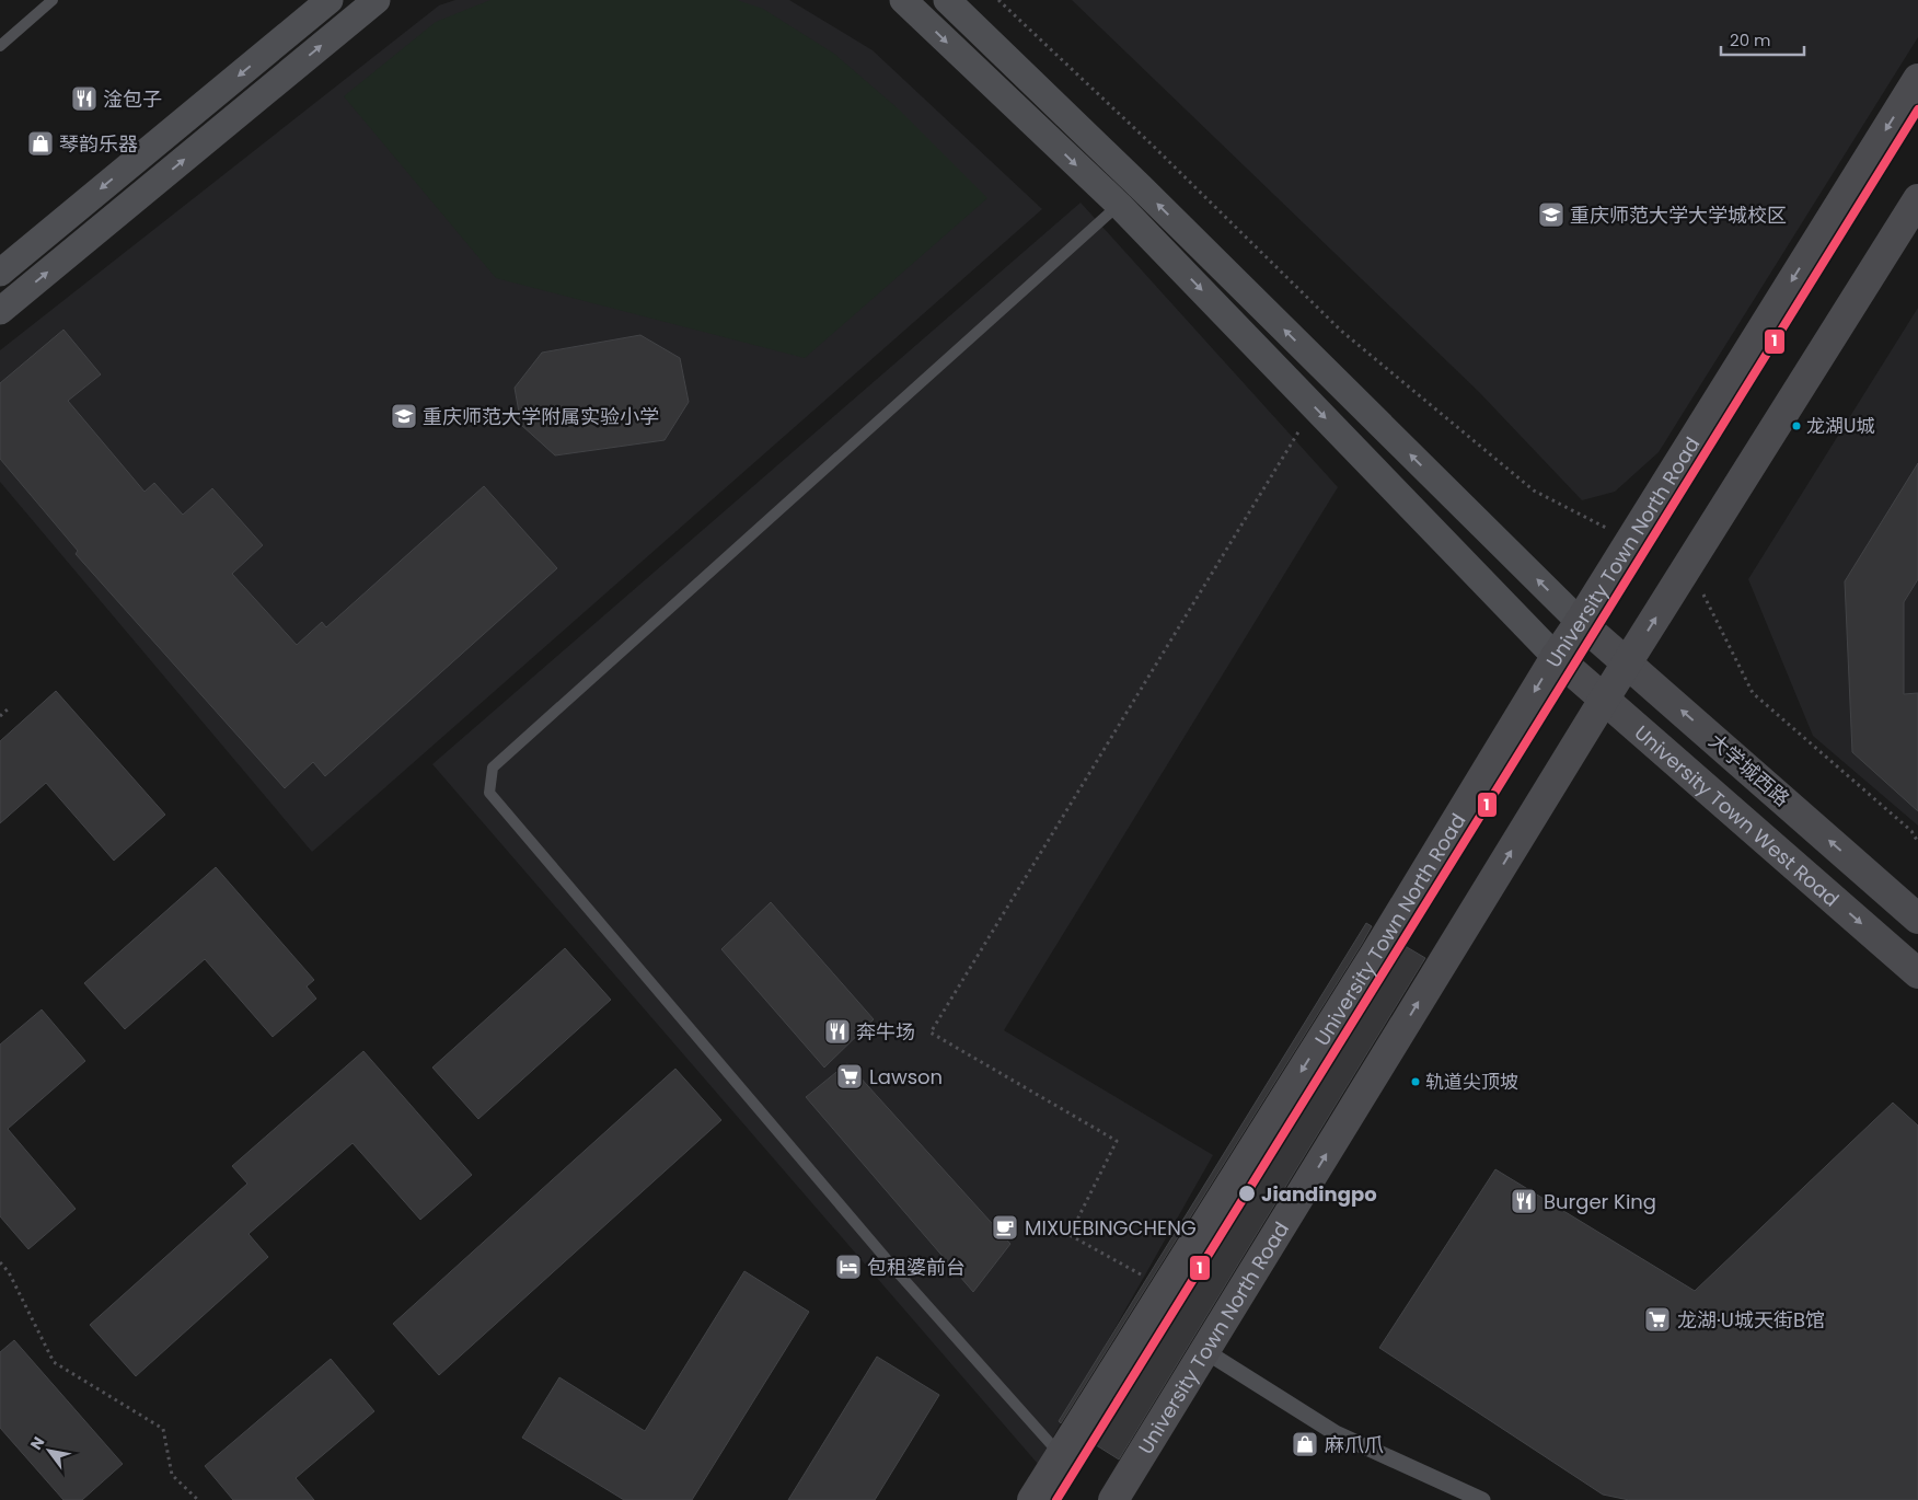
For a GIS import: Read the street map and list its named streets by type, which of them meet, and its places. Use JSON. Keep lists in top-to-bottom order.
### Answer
{
  "streets": {
    "main road": ["University Town North Road", "大学城西路", "University Town West Road"]
  },
  "crossings": [
    ["University Town North Road", "大学城西路"],
    ["University Town North Road", "University Town West Road"]
  ],
  "one_way": ["大学城西路", "University Town West Road"],
  "places": {
    "restaurant": ["淦包子", "奔牛场", "Burger King"],
    "shop": ["琴韵乐器", "麻爪爪"],
    "school or university": ["重庆师范大学大学城校区", "重庆师范大学附属实验小学"],
    "other": ["龙湖U城", "轨道尖顶坡", "Jiandingpo"],
    "supermarket": ["Lawson", "龙湖·U城天街B馆"],
    "cafe": ["MIXUEBINGCHENG"],
    "hotel": ["包租婆前台"]
  },
  "lines": ["transit line 1"],
  "scale_bar": "20 m",
  "north": "top left"
}
